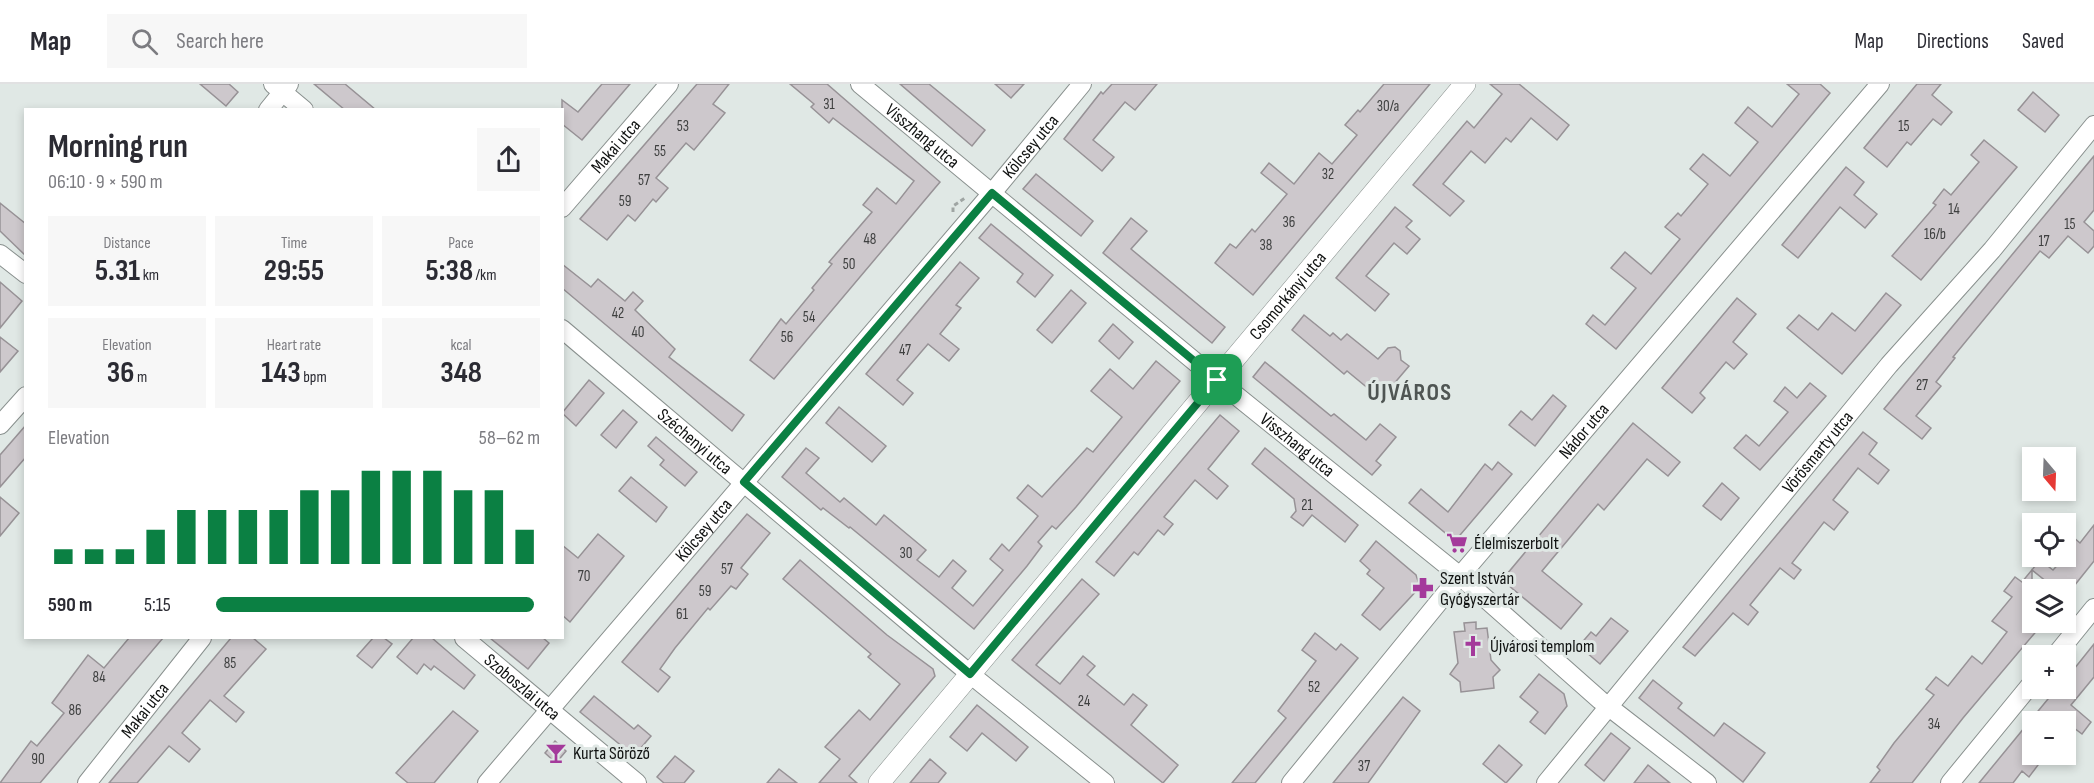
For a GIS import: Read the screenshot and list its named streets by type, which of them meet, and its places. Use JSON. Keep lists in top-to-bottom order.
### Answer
{
  "streets": {
    "street": [
      "Visszhang utca",
      "Makai utca",
      "Kölcsey utca",
      "Csomorkányi utca",
      "Nádor utca",
      "Széchenyi utca",
      "Vörösmarty utca",
      "Szoboszlai utca"
    ]
  },
  "crossings": [
    ["Visszhang utca", "Kölcsey utca"],
    ["Visszhang utca", "Csomorkányi utca"],
    ["Visszhang utca", "Nádor utca"],
    ["Visszhang utca", "Vörösmarty utca"],
    ["Kölcsey utca", "Széchenyi utca"],
    ["Kölcsey utca", "Szoboszlai utca"],
    ["Csomorkányi utca", "Széchenyi utca"]
  ],
  "districts": ["ÚJVÁROS"],
  "places": {
    "supermarket": ["Élelmiszerbolt"],
    "pharmacy": ["Szent István Gyógyszertár"],
    "church": ["Újvárosi templom"],
    "bar": ["Kurta Söröző"]
  },
  "house_numbers": [
    "31",
    "30/a",
    "53",
    "15",
    "55",
    "32",
    "57",
    "59",
    "14",
    "36",
    "15",
    "16/b",
    "48",
    "17",
    "38",
    "50",
    "42",
    "54",
    "40",
    "56",
    "47",
    "27",
    "21",
    "30",
    "57",
    "70",
    "59",
    "61",
    "85",
    "84",
    "52",
    "24",
    "86",
    "34",
    "90",
    "37"
  ],
  "north": "bottom",
  "page": {
    "header": "Map",
    "search": "Search here",
    "nav": ["Map", "Directions", "Saved"],
    "heading": ["Morning run", "06:10 · 9 × 590 m"],
    "stats": [
      ["Distance", "5.31 km"],
      ["Time", "29:55"],
      ["Pace", "5:38 /km"],
      ["Elevation", "36 m"],
      ["Heart rate", "143 bpm"],
      ["kcal", "348"]
    ],
    "chart": ["Elevation", "58–62 m"],
    "map_buttons": ["+", "−"],
    "list": [
      {
        "name": "590 m",
        "note": "5:15"
      }
    ]
  }
}
